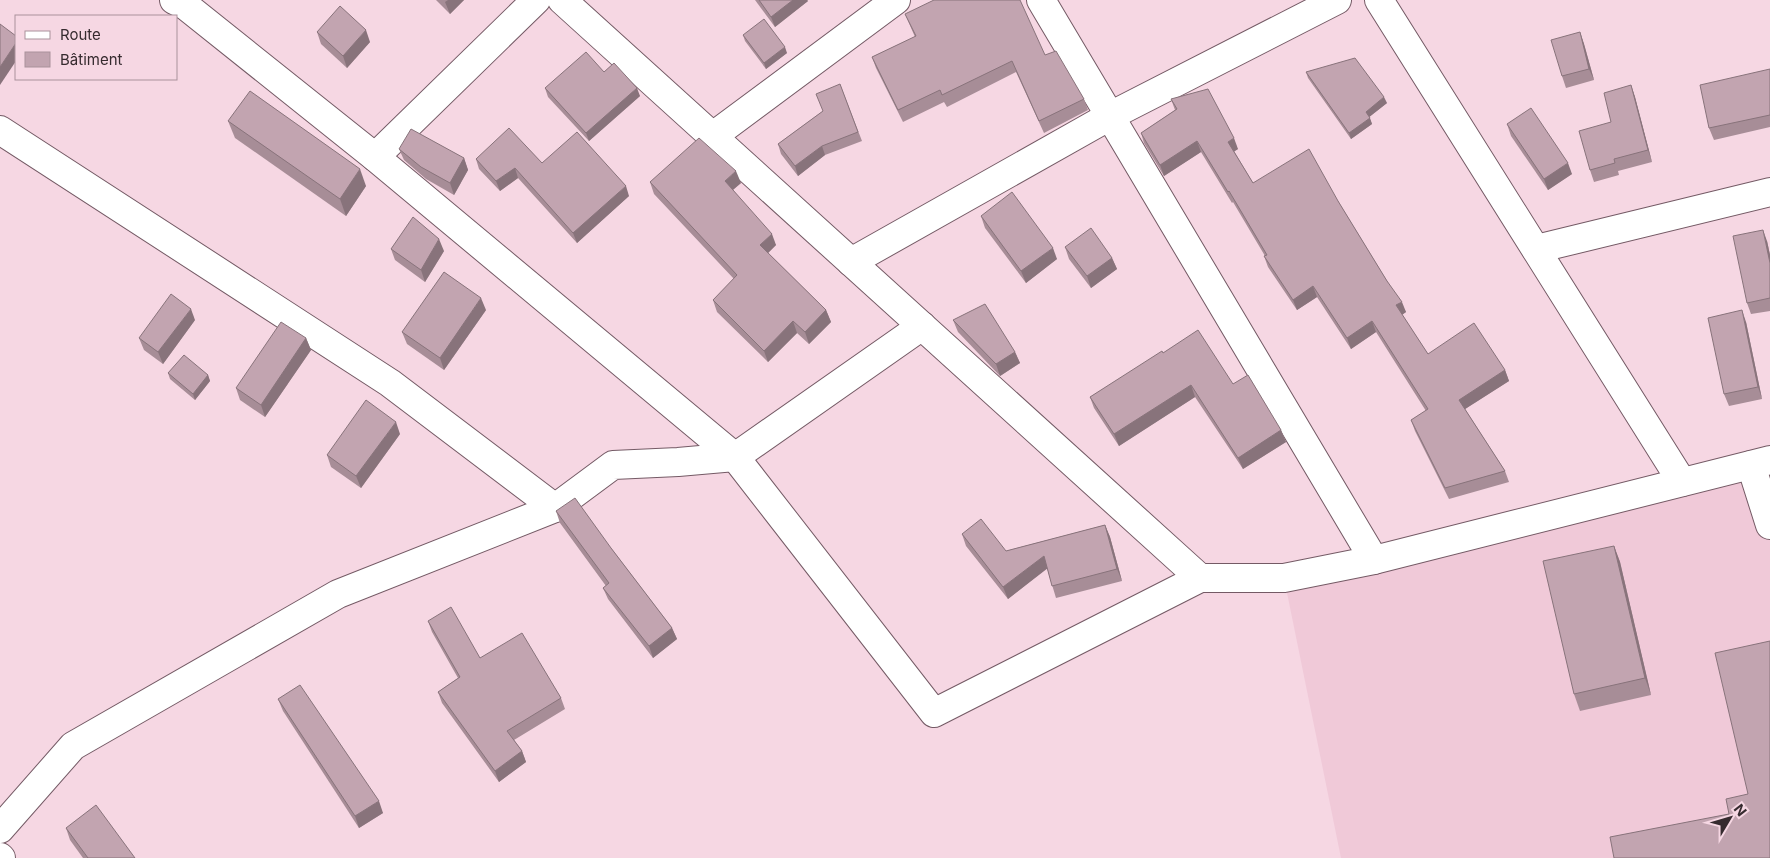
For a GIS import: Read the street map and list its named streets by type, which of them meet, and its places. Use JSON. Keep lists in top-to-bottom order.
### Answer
{
  "legend": ["Route", "Bâtiment"],
  "north": "top right"
}
